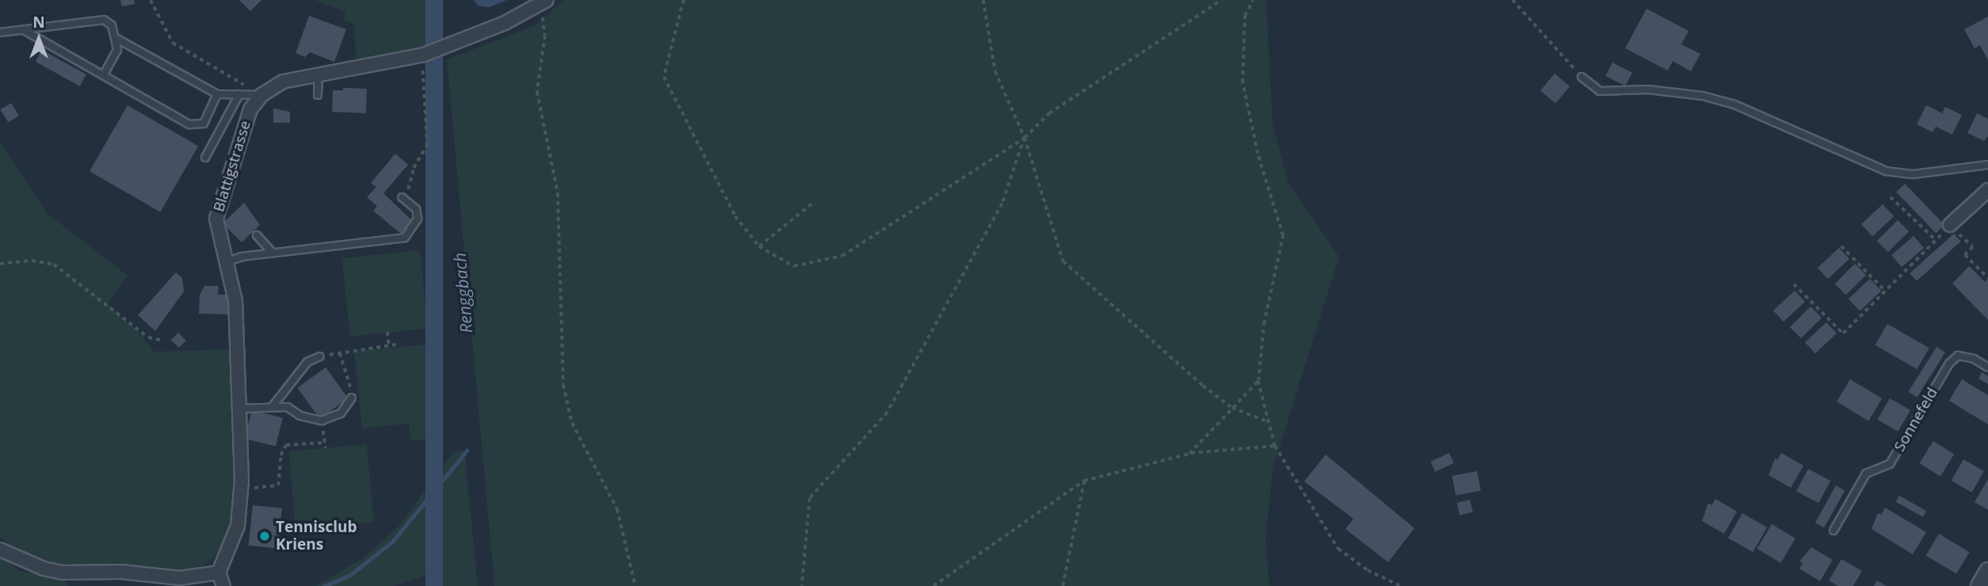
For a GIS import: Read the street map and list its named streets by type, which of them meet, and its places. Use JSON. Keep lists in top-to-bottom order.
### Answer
{
  "streets": {
    "street": ["Blattigstrasse"],
    "lane": ["Sonnefeld"]
  },
  "water": ["Renggbach"],
  "places": ["Tennisclub Kriens"],
  "north": "top"
}
